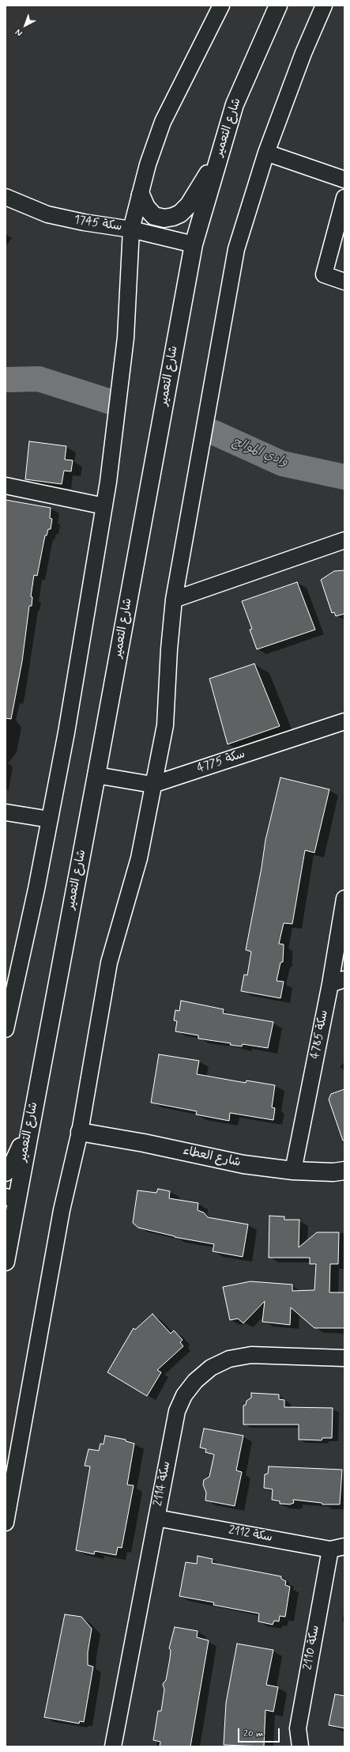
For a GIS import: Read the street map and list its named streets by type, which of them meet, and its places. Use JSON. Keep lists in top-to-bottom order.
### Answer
{
  "streets": {
    "main road": ["شارع التعمير", "شارع العطاء"],
    "street": [
      "سكة 1745",
      "سكة 4775",
      "سكة 4785",
      "سكة 2114",
      "سكة 2112",
      "سكة 2110"
    ]
  },
  "crossings": [
    ["شارع التعمير", "سكة 1745"],
    ["شارع التعمير", "سكة 4775"],
    ["سكة 4785", "شارع العطاء"],
    ["سكة 2114", "سكة 2112"],
    ["سكة 2112", "سكة 2110"]
  ],
  "water": ["وادي الموالح"],
  "scale_bar": "20 m",
  "north": "bottom left"
}
